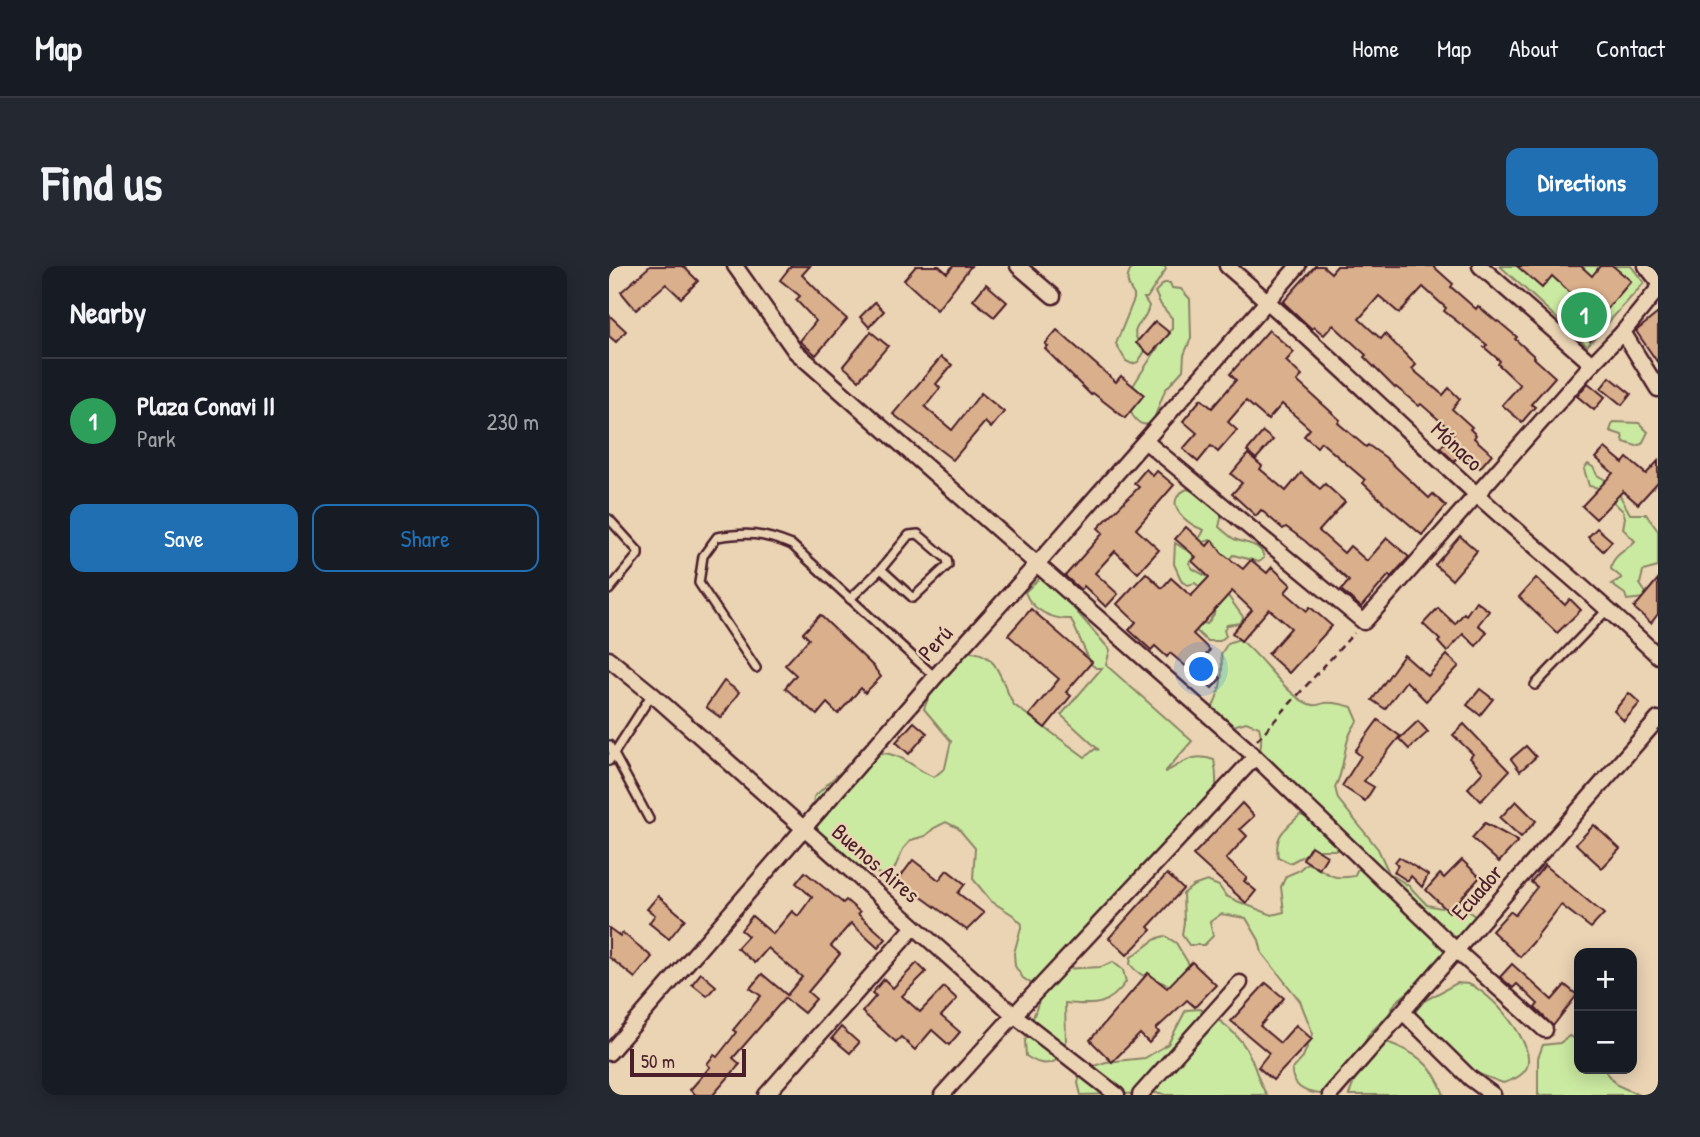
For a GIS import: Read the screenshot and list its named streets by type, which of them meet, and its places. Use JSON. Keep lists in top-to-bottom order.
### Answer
{
  "streets": {
    "street": [
      "Mónaco",
      "Perú",
      "Buenos Aires",
      "Ecuador"
    ]
  },
  "crossings": [
    ["Mónaco", "Perú"],
    ["Perú", "Buenos Aires"]
  ],
  "scale_bar": "50 m",
  "page": {
    "header": "Map",
    "nav": [
      "Home",
      "Map",
      "About",
      "Contact"
    ],
    "buttons": [
      "Directions",
      ["Save", "Share"]
    ],
    "title": "Find us",
    "heading": "Nearby",
    "pins": "1",
    "list": [
      {
        "mark": "1",
        "name": "Plaza Conavi II",
        "note": "Park",
        "value": "230 m"
      }
    ],
    "map_buttons": ["+", "−"],
    "scale": "50 m"
  }
}
